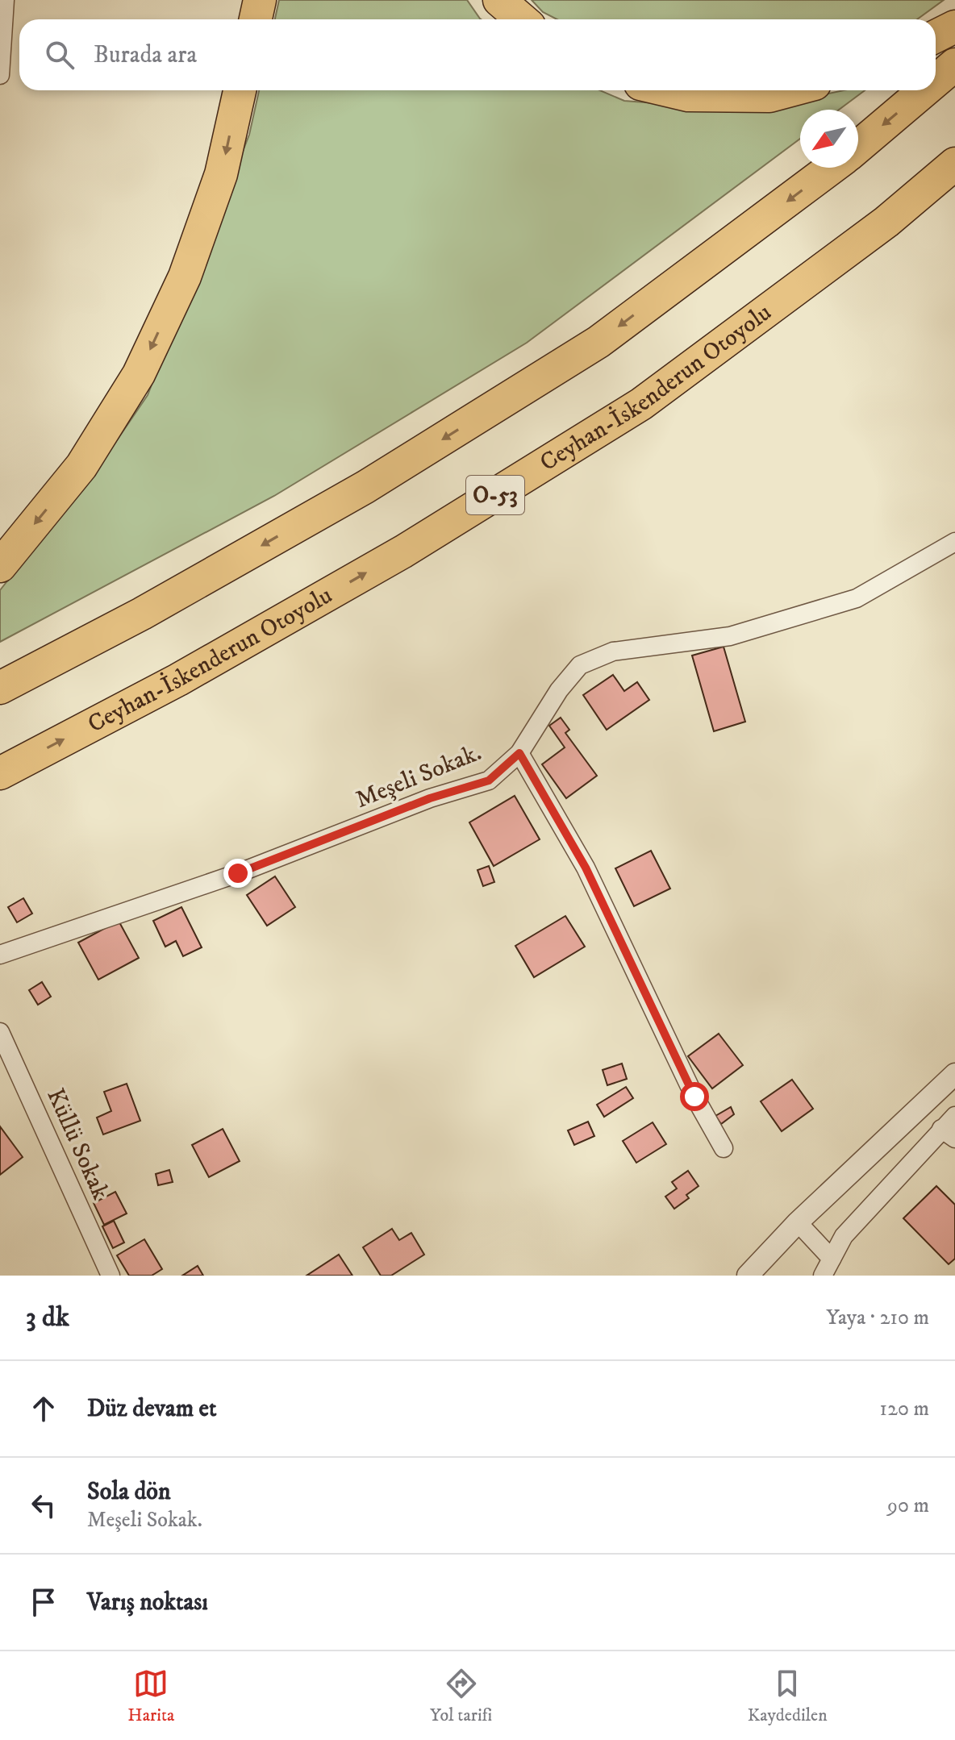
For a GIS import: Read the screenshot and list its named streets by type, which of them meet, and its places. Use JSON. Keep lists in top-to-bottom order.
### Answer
{
  "streets": {
    "highway": ["Ceyhan-İskenderun Otoyolu", "O-53"],
    "street": ["Meşeli Sokak.", "Küllü Sokak"]
  },
  "north": "bottom left",
  "page": {
    "search": "Burada ara",
    "heading": ["3 dk", "Yaya · 210 m"],
    "list": [
      ["Düz devam et", "120 m"],
      ["Sola dön", "Meşeli Sokak.", "90 m"],
      "Varış noktası"
    ],
    "nav": ["Harita", "Yol tarifi", "Kaydedilen"]
  }
}
